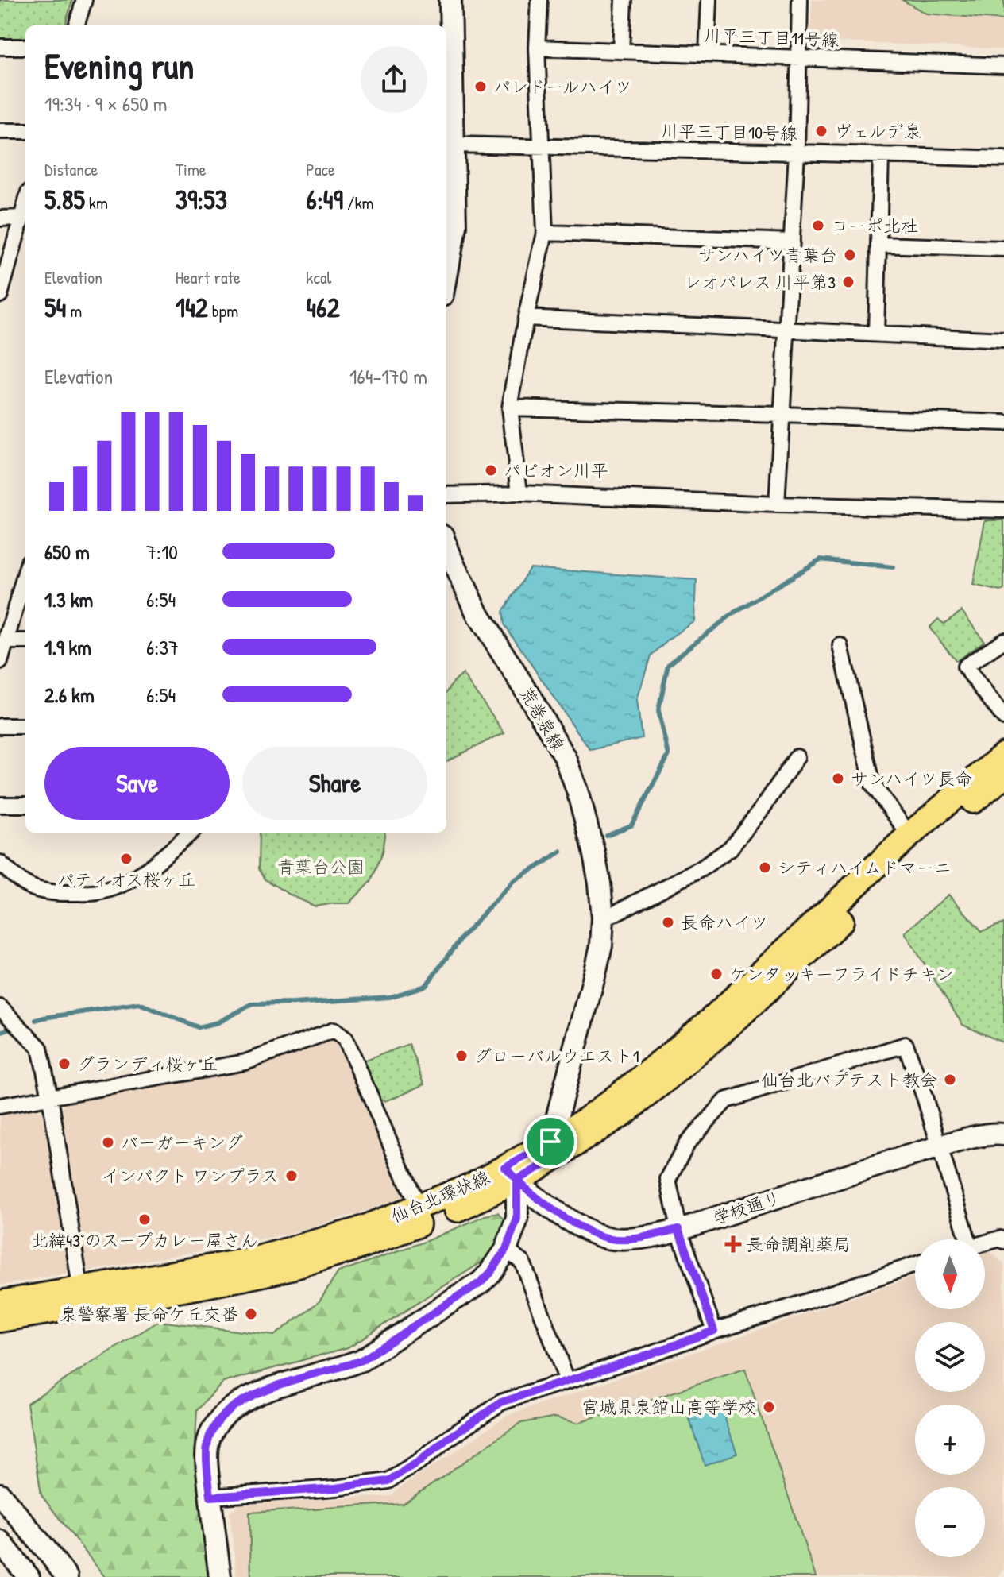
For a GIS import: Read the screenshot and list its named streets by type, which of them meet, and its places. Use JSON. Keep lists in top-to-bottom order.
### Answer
{
  "streets": {
    "main road": ["仙台北環状線"],
    "street": [
      "川平三丁目11号線",
      "川平三丁目10号線",
      "荒巻泉線",
      "学校通り"
    ]
  },
  "crossings": [
    ["荒巻泉線", "仙台北環状線"],
    ["仙台北環状線", "学校通り"]
  ],
  "parks": ["青葉台公園"],
  "places": {
    "other": [
      "パレドールハイツ",
      "ヴェルデ泉",
      "コーポ北杜",
      "サンハイツ青葉台",
      "レオパレス 川平第3",
      "パピオン川平",
      "サンハイツ長命",
      "パティオス桜ヶ丘",
      "シティハイムドマーニ",
      "長命ハイツ",
      "ケンタッキーフライドチキン",
      "グローバルウエスト1",
      "グランディ桜ヶ丘",
      "仙台北バプテスト教会",
      "バーガーキング",
      "インパクト ワンプラス",
      "北緯43°のスープカレー屋さん",
      "泉警察署 長命ケ丘交番",
      "宮城県泉館山高等学校"
    ],
    "health": ["長命調剤薬局"]
  },
  "north": "bottom",
  "page": {
    "heading": ["Evening run", "19:34 · 9 × 650 m"],
    "stats": [
      ["Distance", "5.85 km"],
      ["Time", "39:53"],
      ["Pace", "6:49 /km"],
      ["Elevation", "54 m"],
      ["Heart rate", "142 bpm"],
      ["kcal", "462"]
    ],
    "chart": ["Elevation", "164–170 m"],
    "list": [
      {
        "name": "650 m",
        "note": "7:10"
      },
      {
        "name": "1.3 km",
        "note": "6:54"
      },
      {
        "name": "1.9 km",
        "note": "6:37"
      },
      {
        "name": "2.6 km",
        "note": "6:54"
      }
    ],
    "buttons": ["Save", "Share"],
    "map_buttons": ["+", "−"]
  }
}
